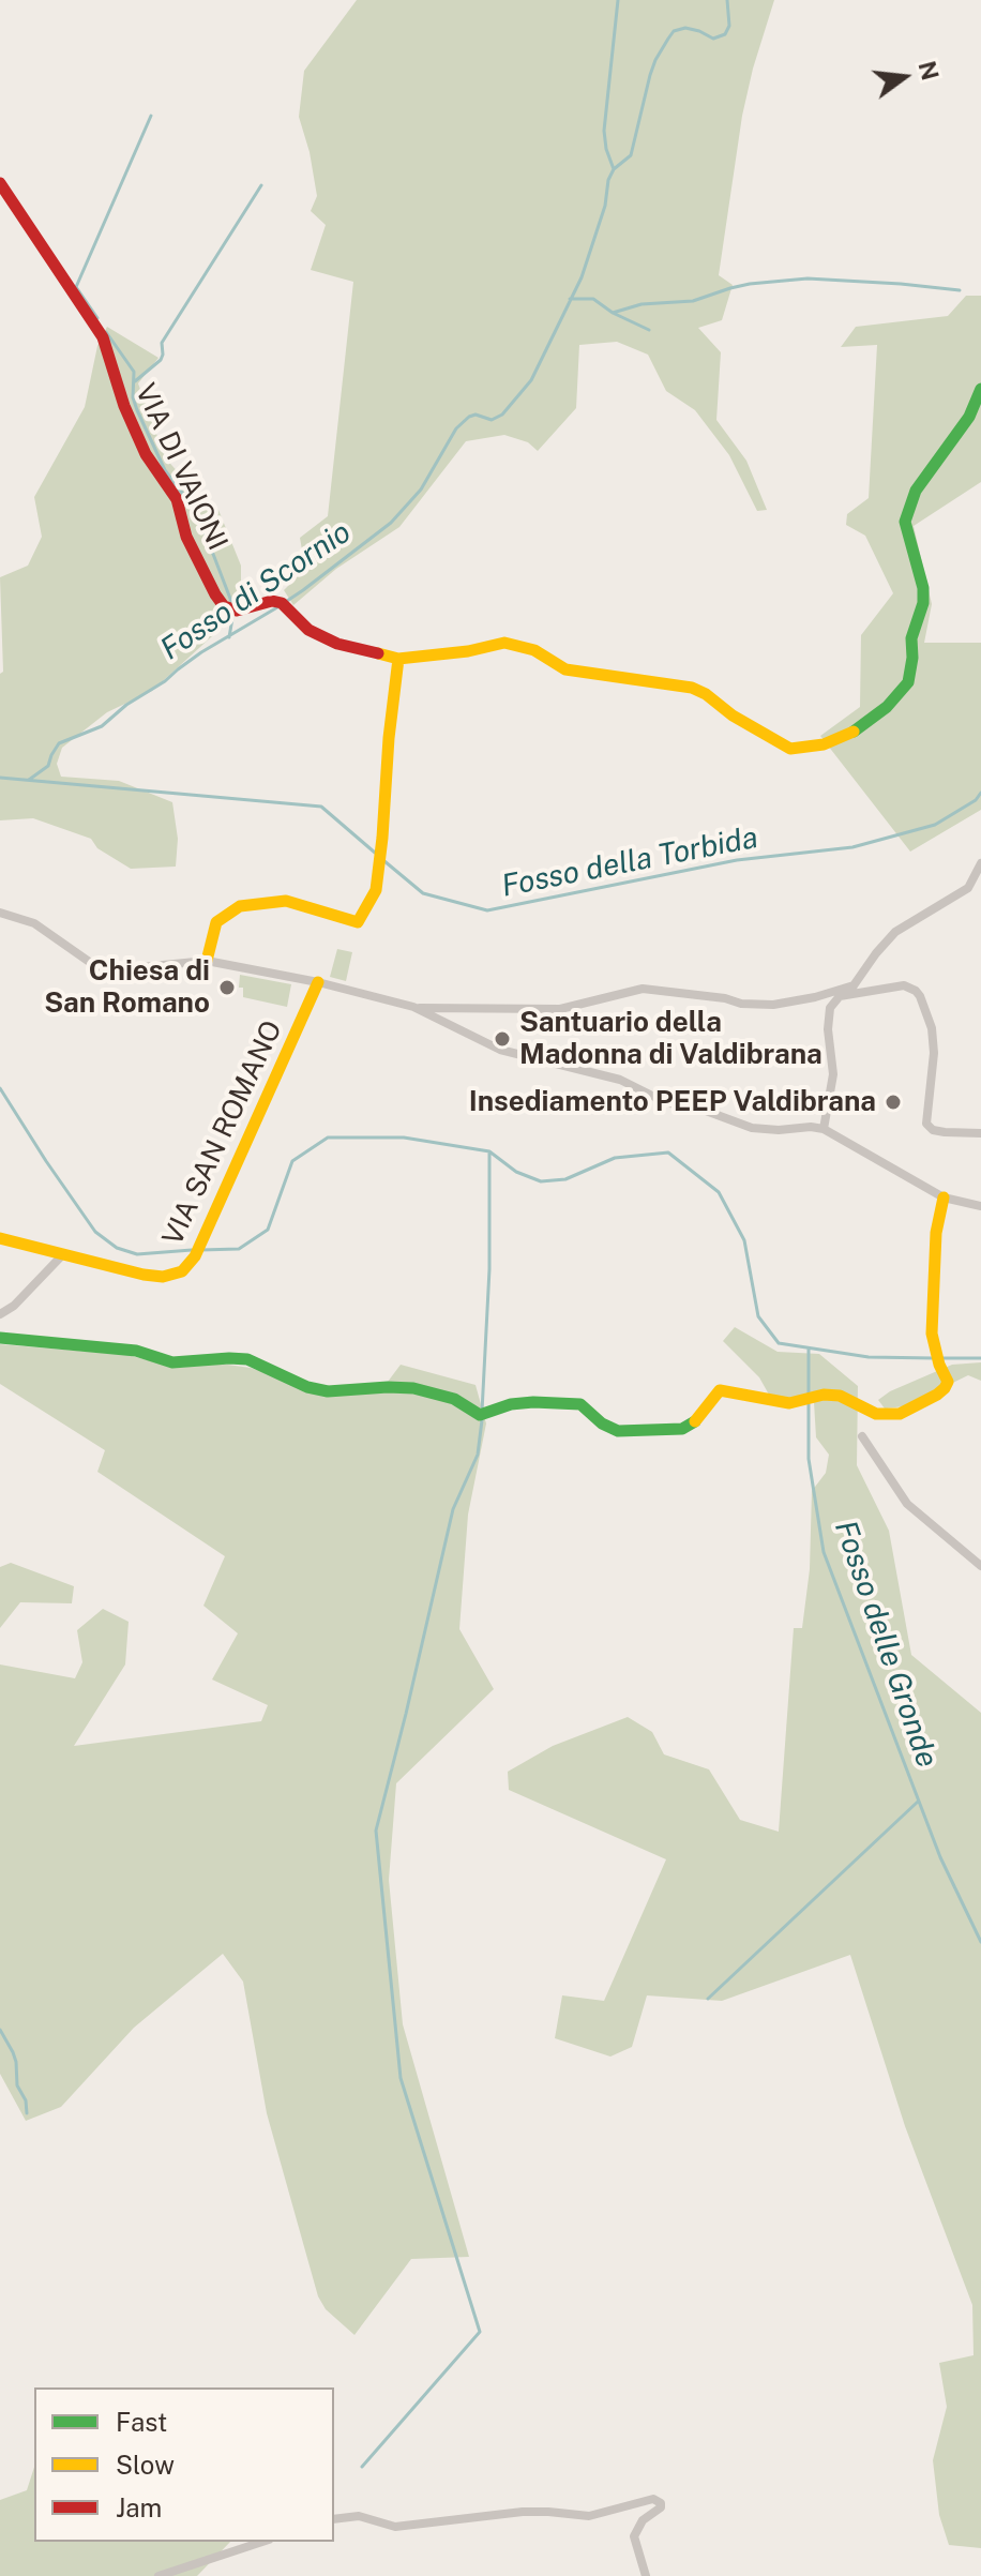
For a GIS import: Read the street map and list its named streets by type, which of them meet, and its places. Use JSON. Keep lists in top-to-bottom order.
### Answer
{
  "streets": {
    "street": ["VIA DI VAIONI", "VIA SAN ROMANO"]
  },
  "water": ["Fosso di Scornio", "Fosso della Torbida", "Fosso delle Gronde"],
  "places": ["Chiesa di San Romano", "Santuario della Madonna di Valdibrana", "Insediamento PEEP Valdibrana"],
  "legend": ["Fast", "Slow", "Jam"],
  "north": "right"
}
